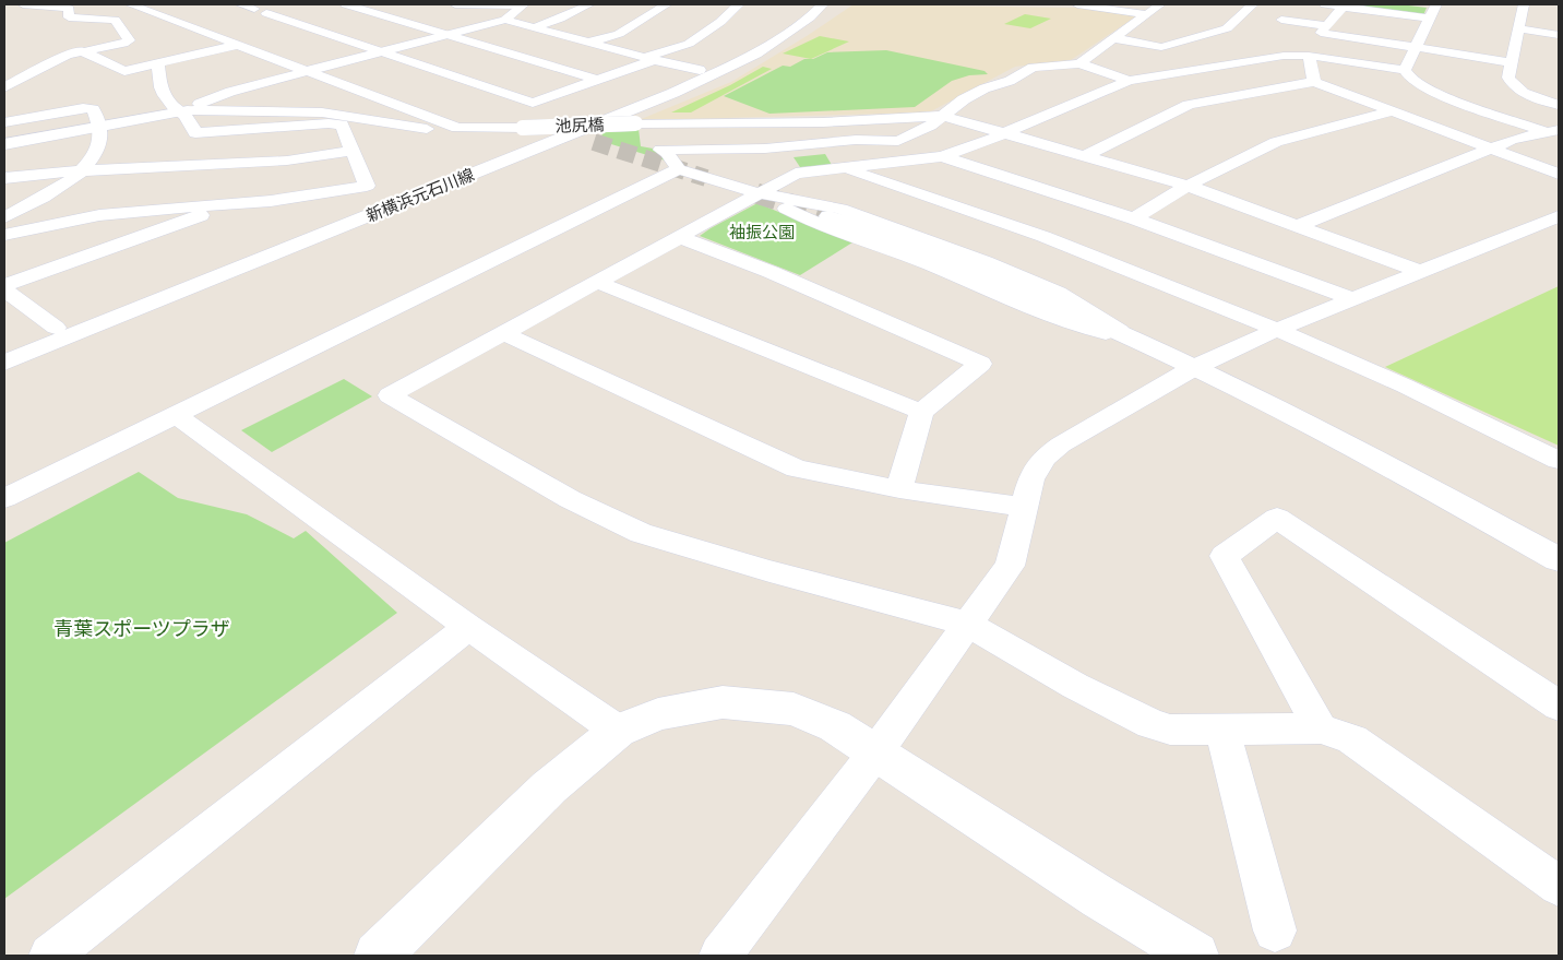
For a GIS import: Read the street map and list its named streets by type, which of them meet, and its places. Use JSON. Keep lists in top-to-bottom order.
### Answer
{
  "streets": {
    "street": ["池尻橋", "新横浜元石川線"]
  },
  "parks": ["袖振公園", "青葉スポーツプラザ"]
}
